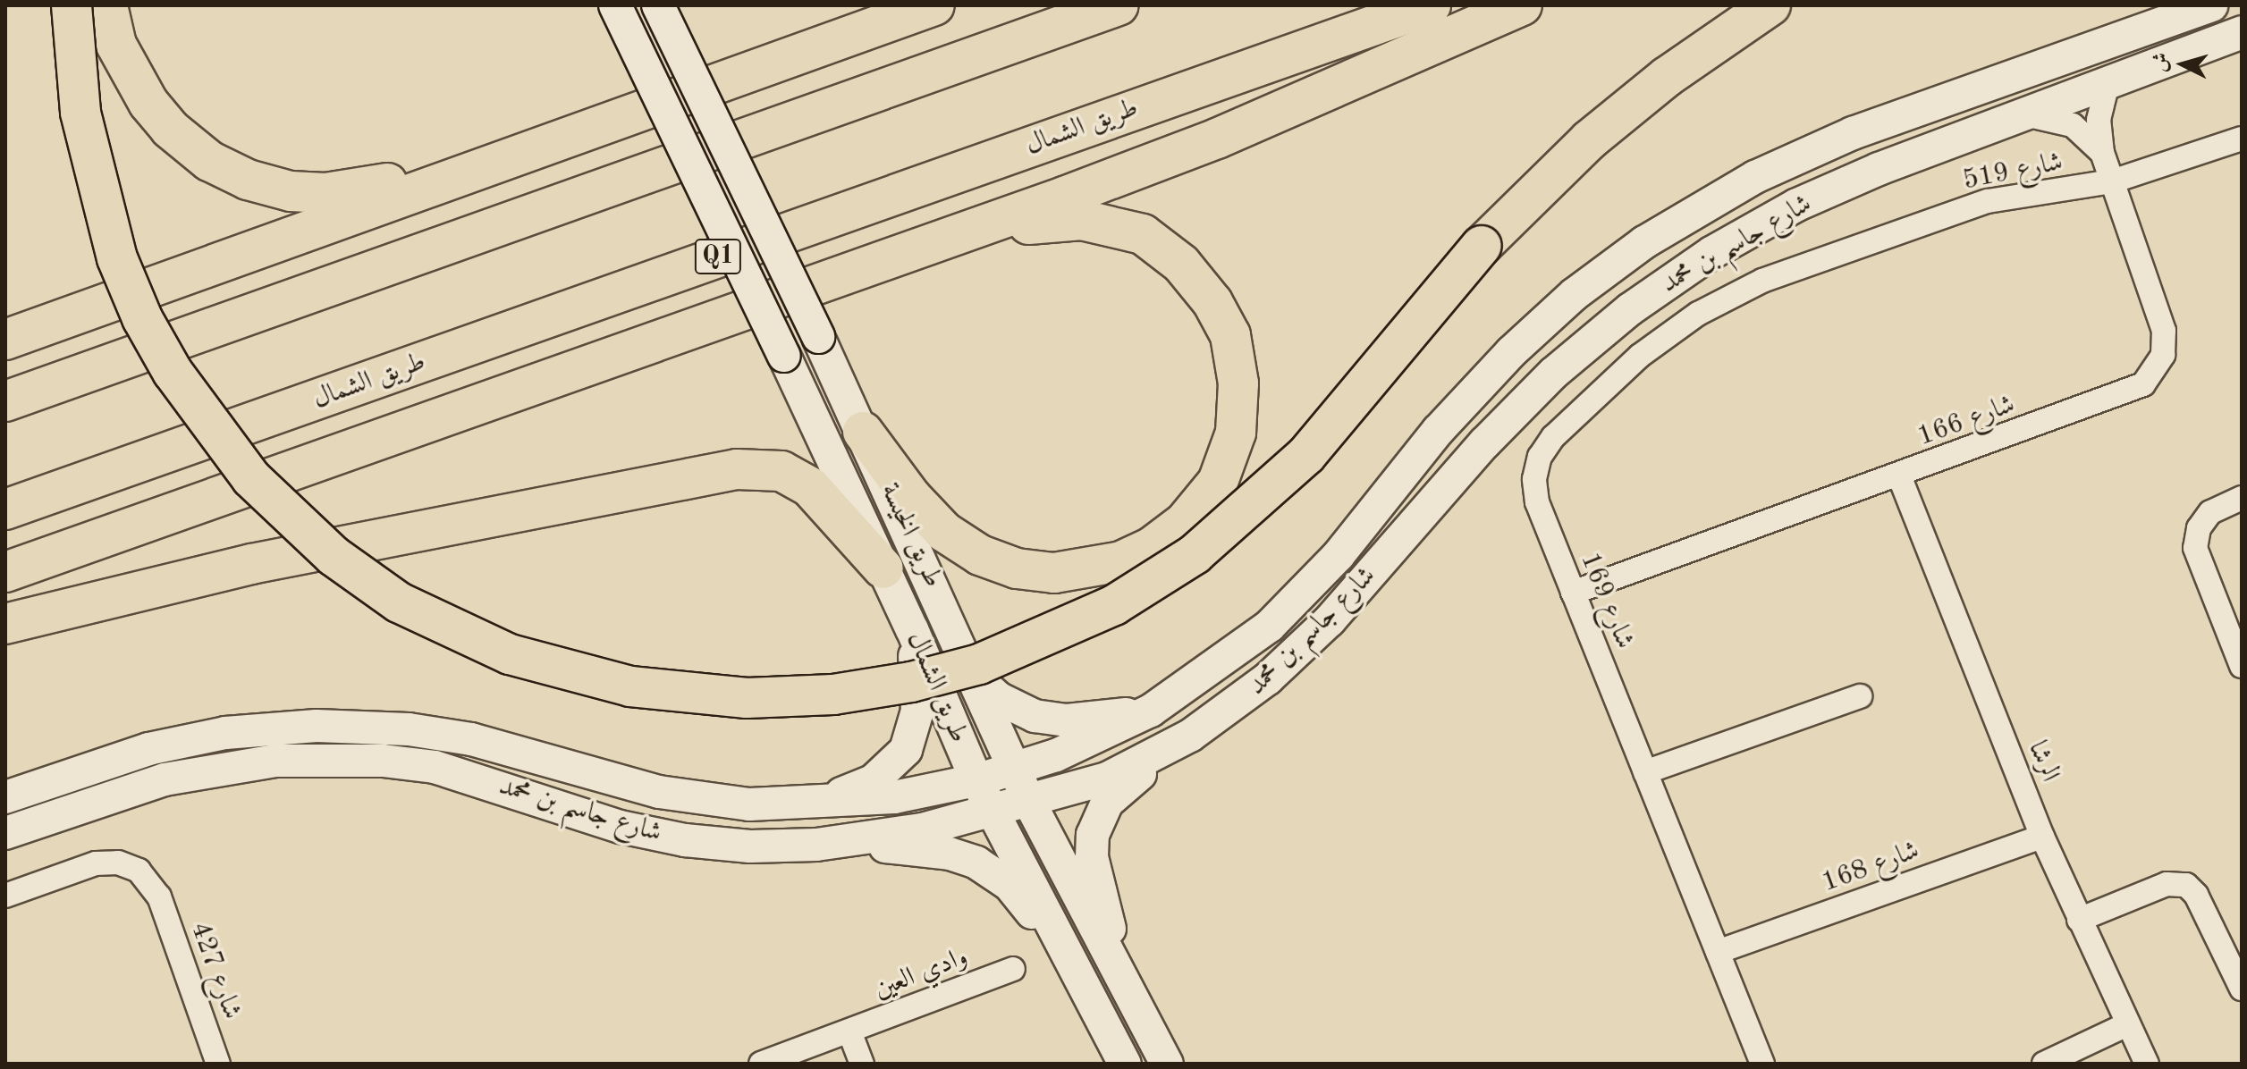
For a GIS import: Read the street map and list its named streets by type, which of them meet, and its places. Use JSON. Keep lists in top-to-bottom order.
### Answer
{
  "streets": {
    "highway": ["طريق الشمال", "Q1"],
    "main road": ["شارع جاسم بن محمد", "طريق الخيسة"],
    "street": [
      "شارع 519",
      "شارع 166",
      "شارع 169",
      "الرشا",
      "شارع 168",
      "شارع 427",
      "وادي العين"
    ]
  },
  "crossings": [
    ["طريق الشمال", "شارع جاسم بن محمد"],
    ["شارع 519", "شارع 166"],
    ["شارع 519", "شارع 169"],
    ["شارع جاسم بن محمد", "شارع 166"],
    ["شارع جاسم بن محمد", "طريق الخيسة"],
    ["شارع 166", "شارع 169"],
    ["شارع 166", "الرشا"],
    ["شارع 169", "شارع 168"],
    ["الرشا", "شارع 168"]
  ],
  "north": "left"
}
